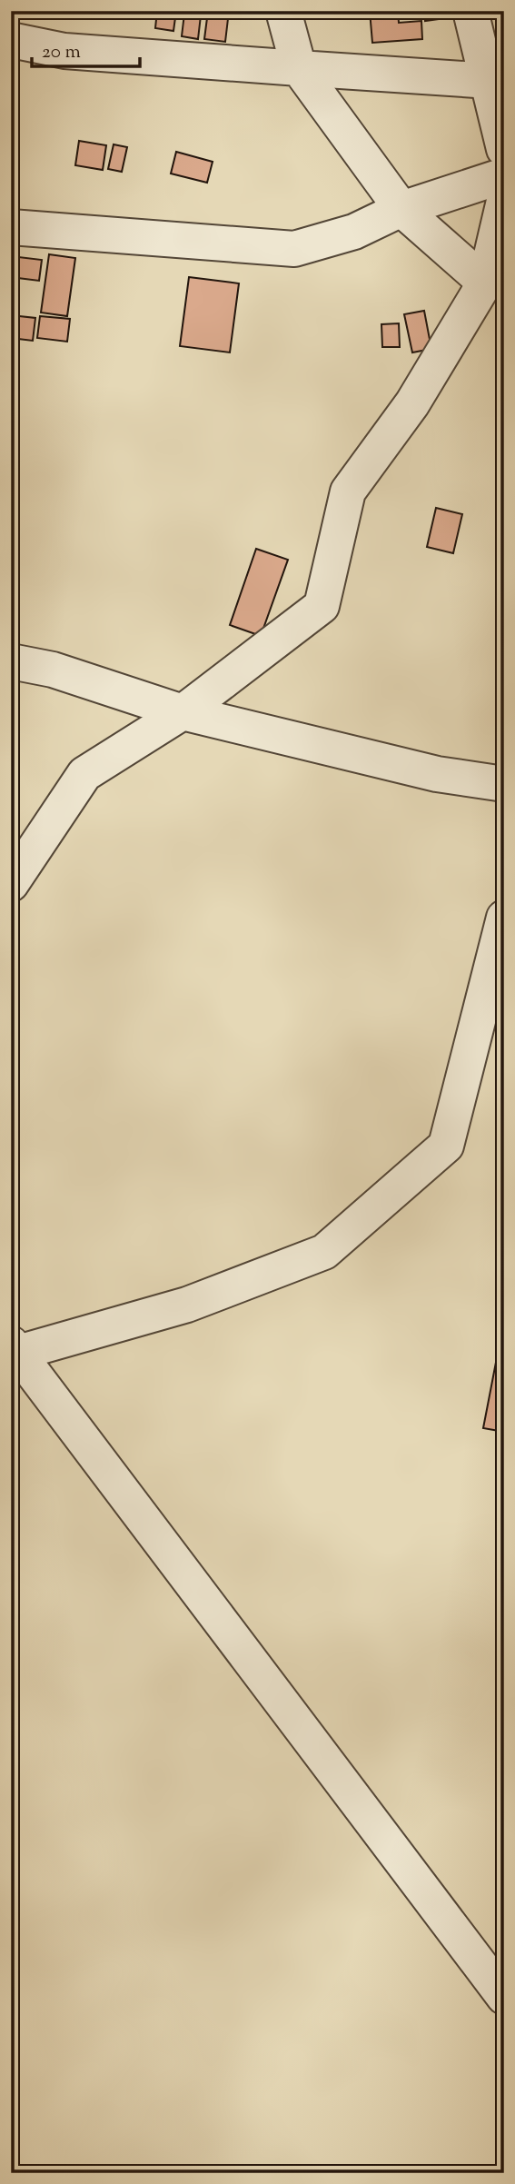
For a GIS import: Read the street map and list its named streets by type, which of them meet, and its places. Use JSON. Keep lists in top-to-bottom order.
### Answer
{
  "scale_bar": "20 m"
}
